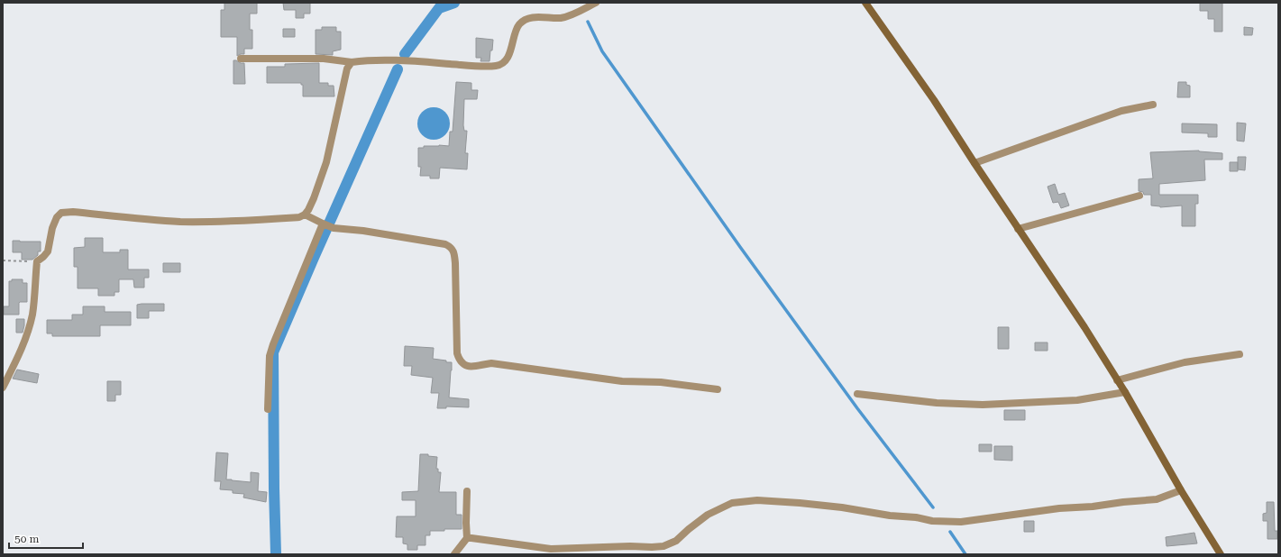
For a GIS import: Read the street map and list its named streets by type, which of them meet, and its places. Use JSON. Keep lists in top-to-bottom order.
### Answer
{
  "scale_bar": "50 m"
}
